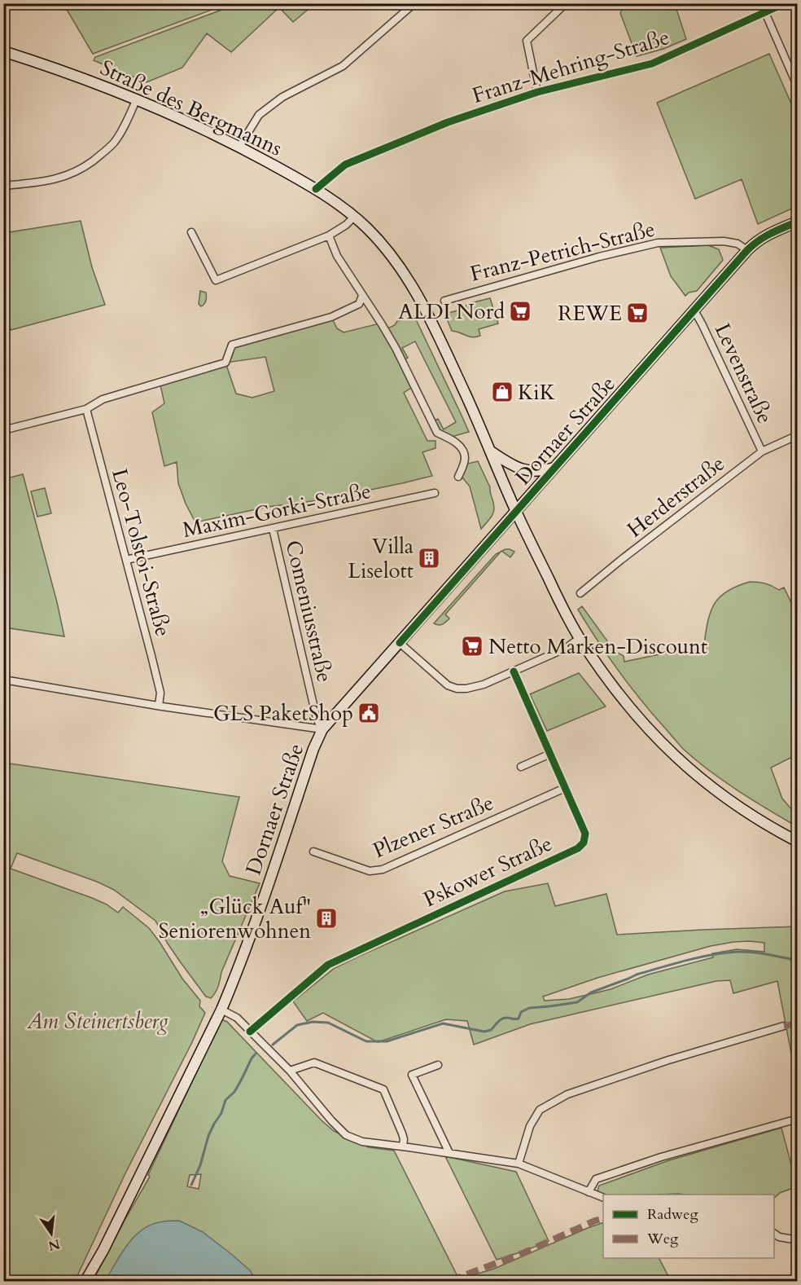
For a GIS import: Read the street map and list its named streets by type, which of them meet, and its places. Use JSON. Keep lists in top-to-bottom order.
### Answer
{
  "streets": {
    "main road": ["Straße des Bergmanns", "Dornaer Straße"],
    "street": [
      "Franz-Mehring-Straße",
      "Franz-Petrich-Straße",
      "Levenstraße",
      "Herderstraße",
      "Maxim-Gorki-Straße",
      "Leo-Tolstoi-Straße",
      "Comeniusstraße",
      "Plzener Straße",
      "Pskower Straße"
    ]
  },
  "crossings": [
    ["Franz-Mehring-Straße", "Straße des Bergmanns"],
    ["Straße des Bergmanns", "Dornaer Straße"],
    ["Franz-Petrich-Straße", "Dornaer Straße"],
    ["Levenstraße", "Dornaer Straße"],
    ["Levenstraße", "Herderstraße"],
    ["Dornaer Straße", "Comeniusstraße"],
    ["Maxim-Gorki-Straße", "Leo-Tolstoi-Straße"],
    ["Maxim-Gorki-Straße", "Comeniusstraße"],
    ["Plzener Straße", "Pskower Straße"]
  ],
  "parks": ["Am Steinertsberg"],
  "places": {
    "supermarket": ["ALDI Nord", "REWE", "Netto Marken-Discount"],
    "shop": ["KiK"],
    "building": ["Villa Liselott", "„Glück Auf\" Seniorenwohnen"],
    "public building": ["GLS PaketShop"]
  },
  "legend": ["Radweg", "Weg"],
  "north": "bottom"
}
